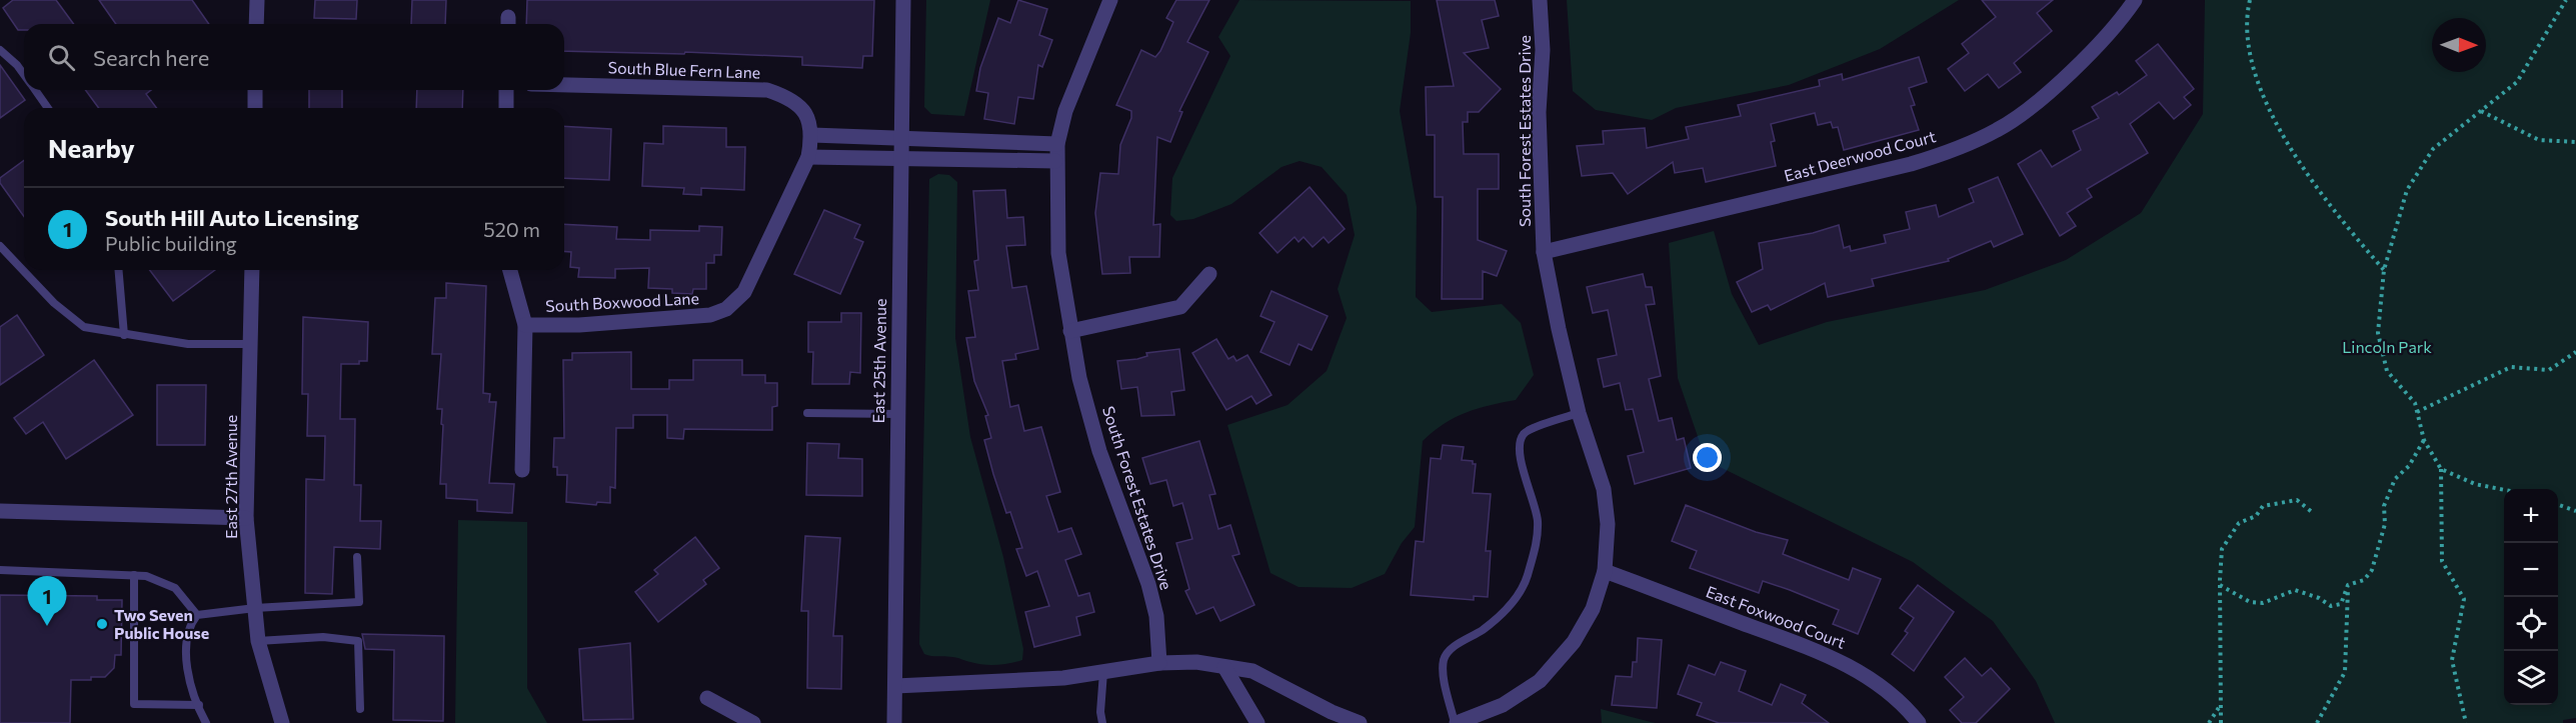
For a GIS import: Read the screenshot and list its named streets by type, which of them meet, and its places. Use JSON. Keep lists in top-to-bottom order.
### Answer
{
  "streets": {
    "street": [
      "South Blue Fern Lane",
      "South Forest Estates Drive",
      "East Deerwood Court",
      "South Boxwood Lane",
      "East 25th Avenue",
      "East 27th Avenue",
      "East Foxwood Court"
    ]
  },
  "crossings": [
    ["South Blue Fern Lane", "South Boxwood Lane"],
    ["South Forest Estates Drive", "East Deerwood Court"],
    ["South Forest Estates Drive", "East Foxwood Court"]
  ],
  "parks": ["Lincoln Park"],
  "places": ["Two Seven Public House"],
  "north": "right",
  "page": {
    "search": "Search here",
    "heading": "Nearby",
    "list": [
      {
        "mark": "1",
        "name": "South Hill Auto Licensing",
        "note": "Public building",
        "value": "520 m"
      }
    ],
    "map_buttons": ["+", "−"],
    "pins": "1"
  }
}
